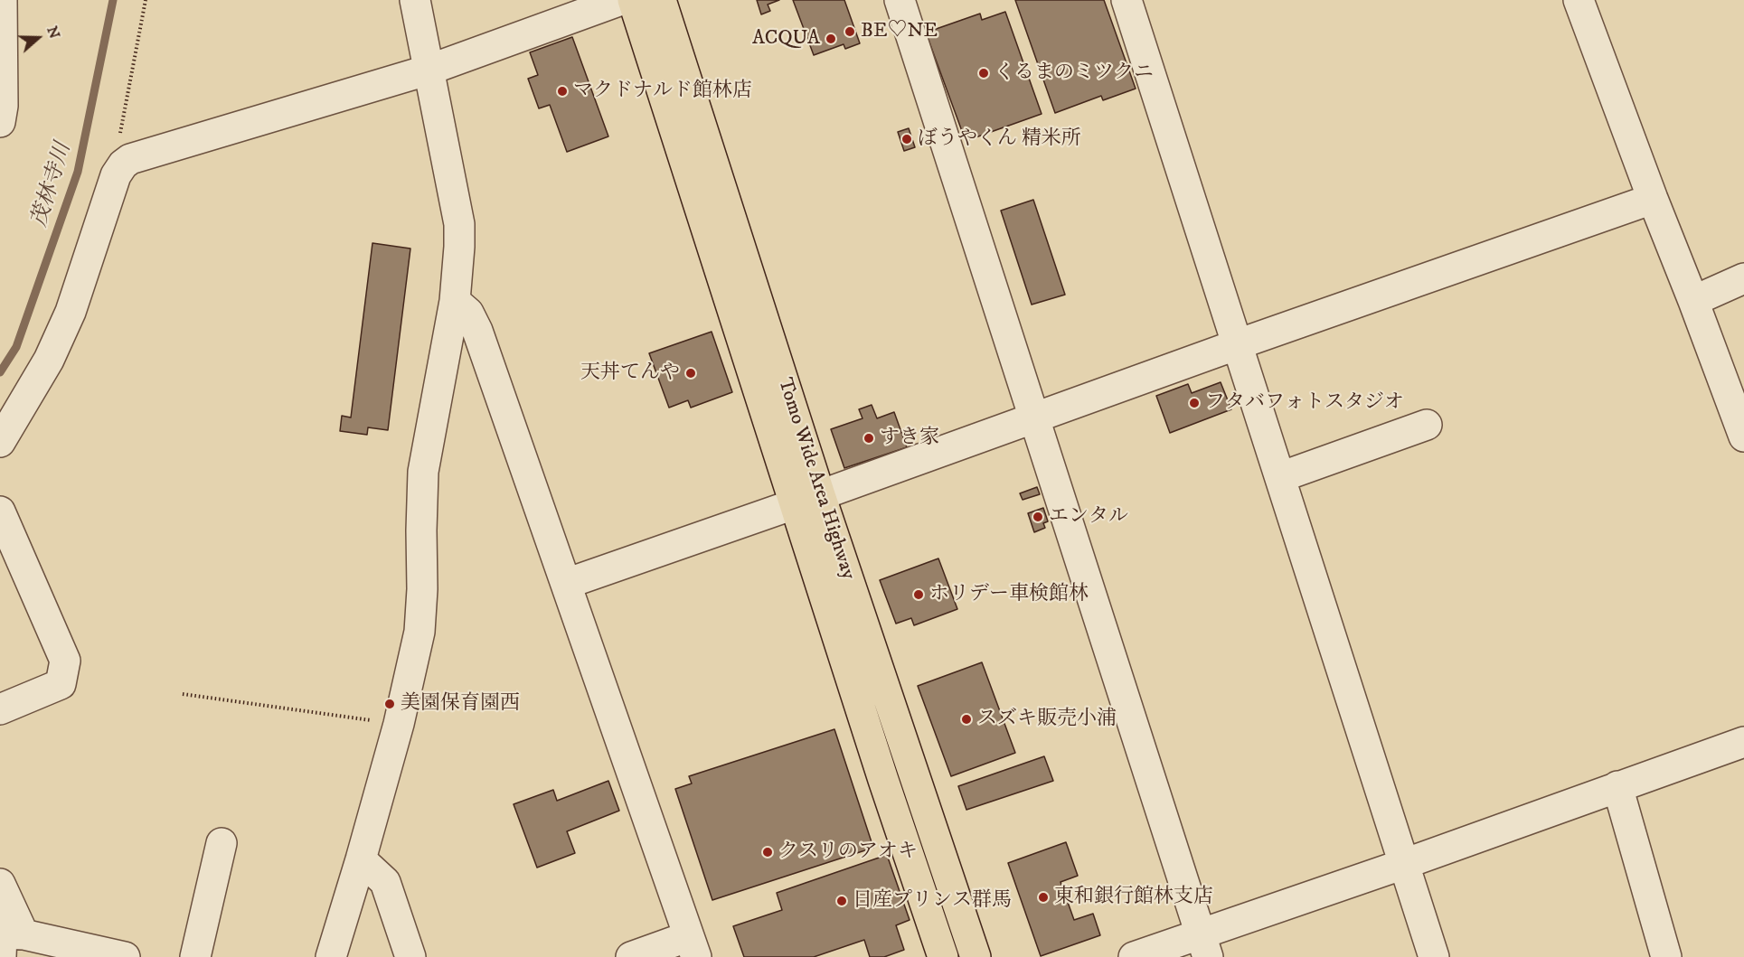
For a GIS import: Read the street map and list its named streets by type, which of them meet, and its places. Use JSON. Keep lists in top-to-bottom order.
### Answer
{
  "streets": {
    "highway": ["Tomo Wide Area Highway"]
  },
  "water": ["茂林寺川"],
  "places": [
    "BE♡NE",
    "ACQUA",
    "くるまのミツクニ",
    "マクドナルド館林店",
    "ぼうやくん 精米所",
    "天丼てんや",
    "フタバフォトスタジオ",
    "すき家",
    "エンタル",
    "ホリデー車検館林",
    "美園保育園西",
    "スズキ販売小浦",
    "クスリのアオキ",
    "東和銀行館林支店",
    "日産プリンス群馬"
  ],
  "north": "right"
}
